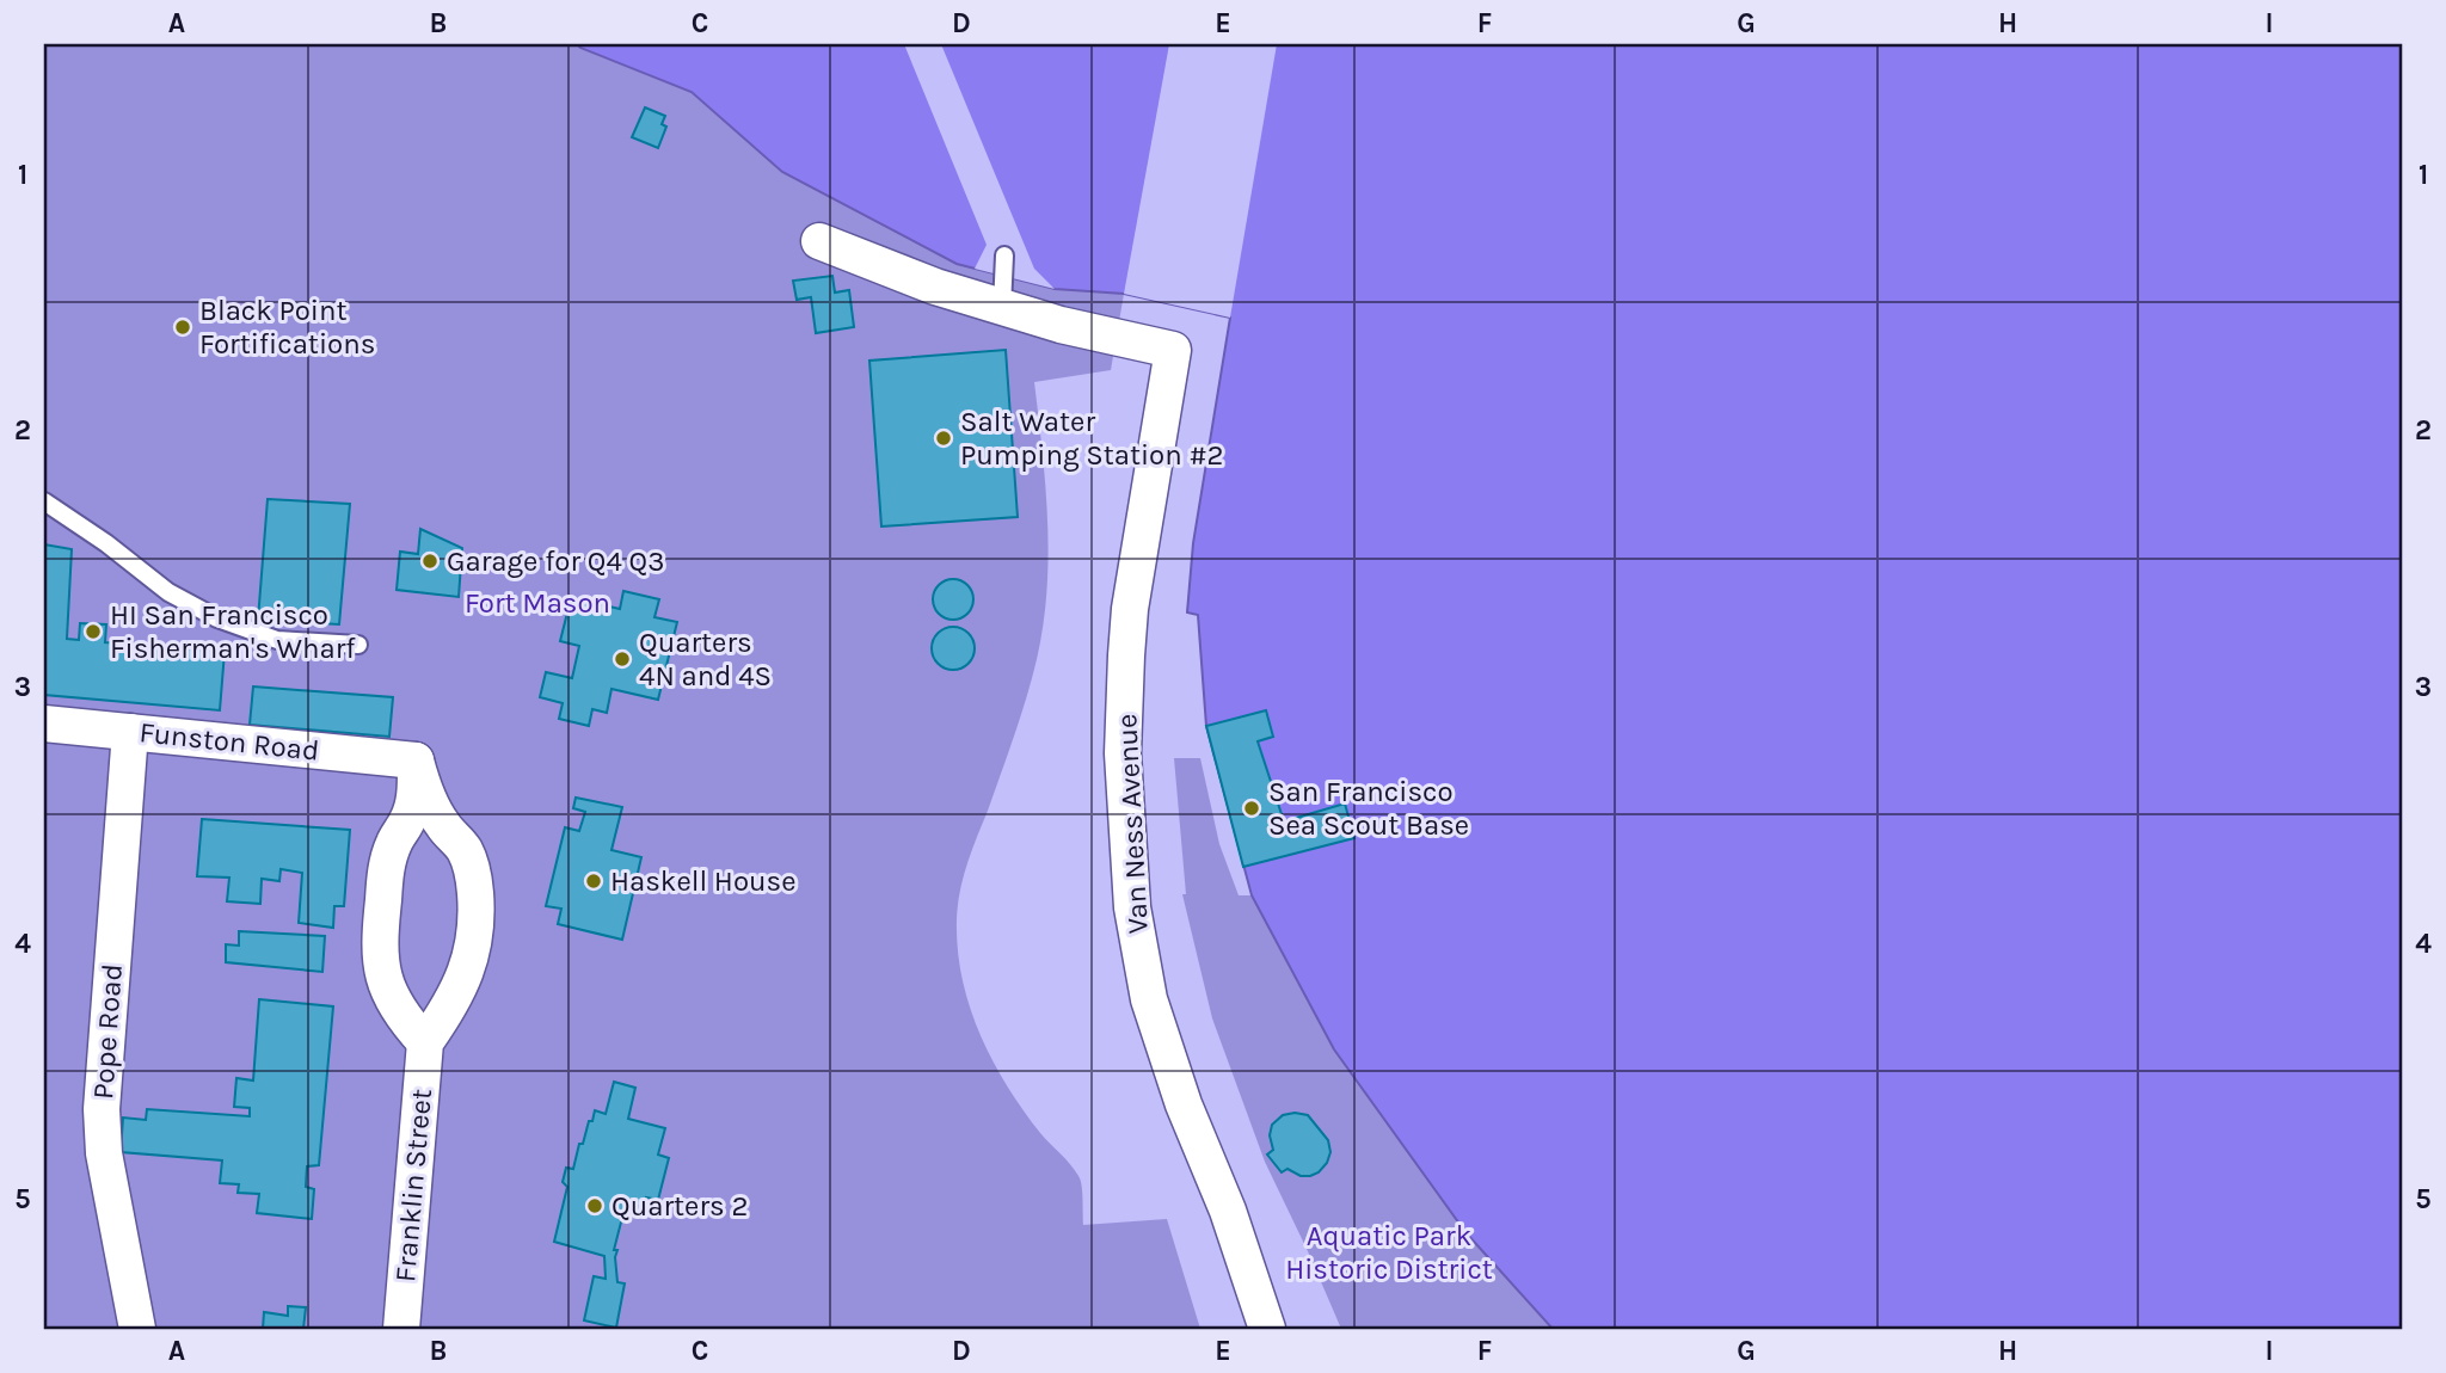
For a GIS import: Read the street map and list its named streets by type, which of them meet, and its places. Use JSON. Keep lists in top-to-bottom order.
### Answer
{
  "streets": {
    "street": [
      "Funston Road",
      "Van Ness Avenue",
      "Pope Road",
      "Franklin Street"
    ]
  },
  "crossings": [
    ["Funston Road", "Pope Road"],
    ["Funston Road", "Franklin Street"]
  ],
  "parks": ["Fort Mason", "Aquatic Park Historic District"],
  "places": [
    "Black Point Fortifications",
    "Salt Water Pumping Station #2",
    "Garage for Q4 Q3",
    "HI San Francisco Fisherman's Wharf",
    "Quarters 4N and 4S",
    "San Francisco Sea Scout Base",
    "Haskell House",
    "Quarters 2"
  ],
  "grid": {
    "columns": [
      "A",
      "B",
      "C",
      "D",
      "E",
      "F",
      "G",
      "H",
      "I"
    ],
    "rows": [
      "1",
      "2",
      "3",
      "4",
      "5"
    ]
  }
}
